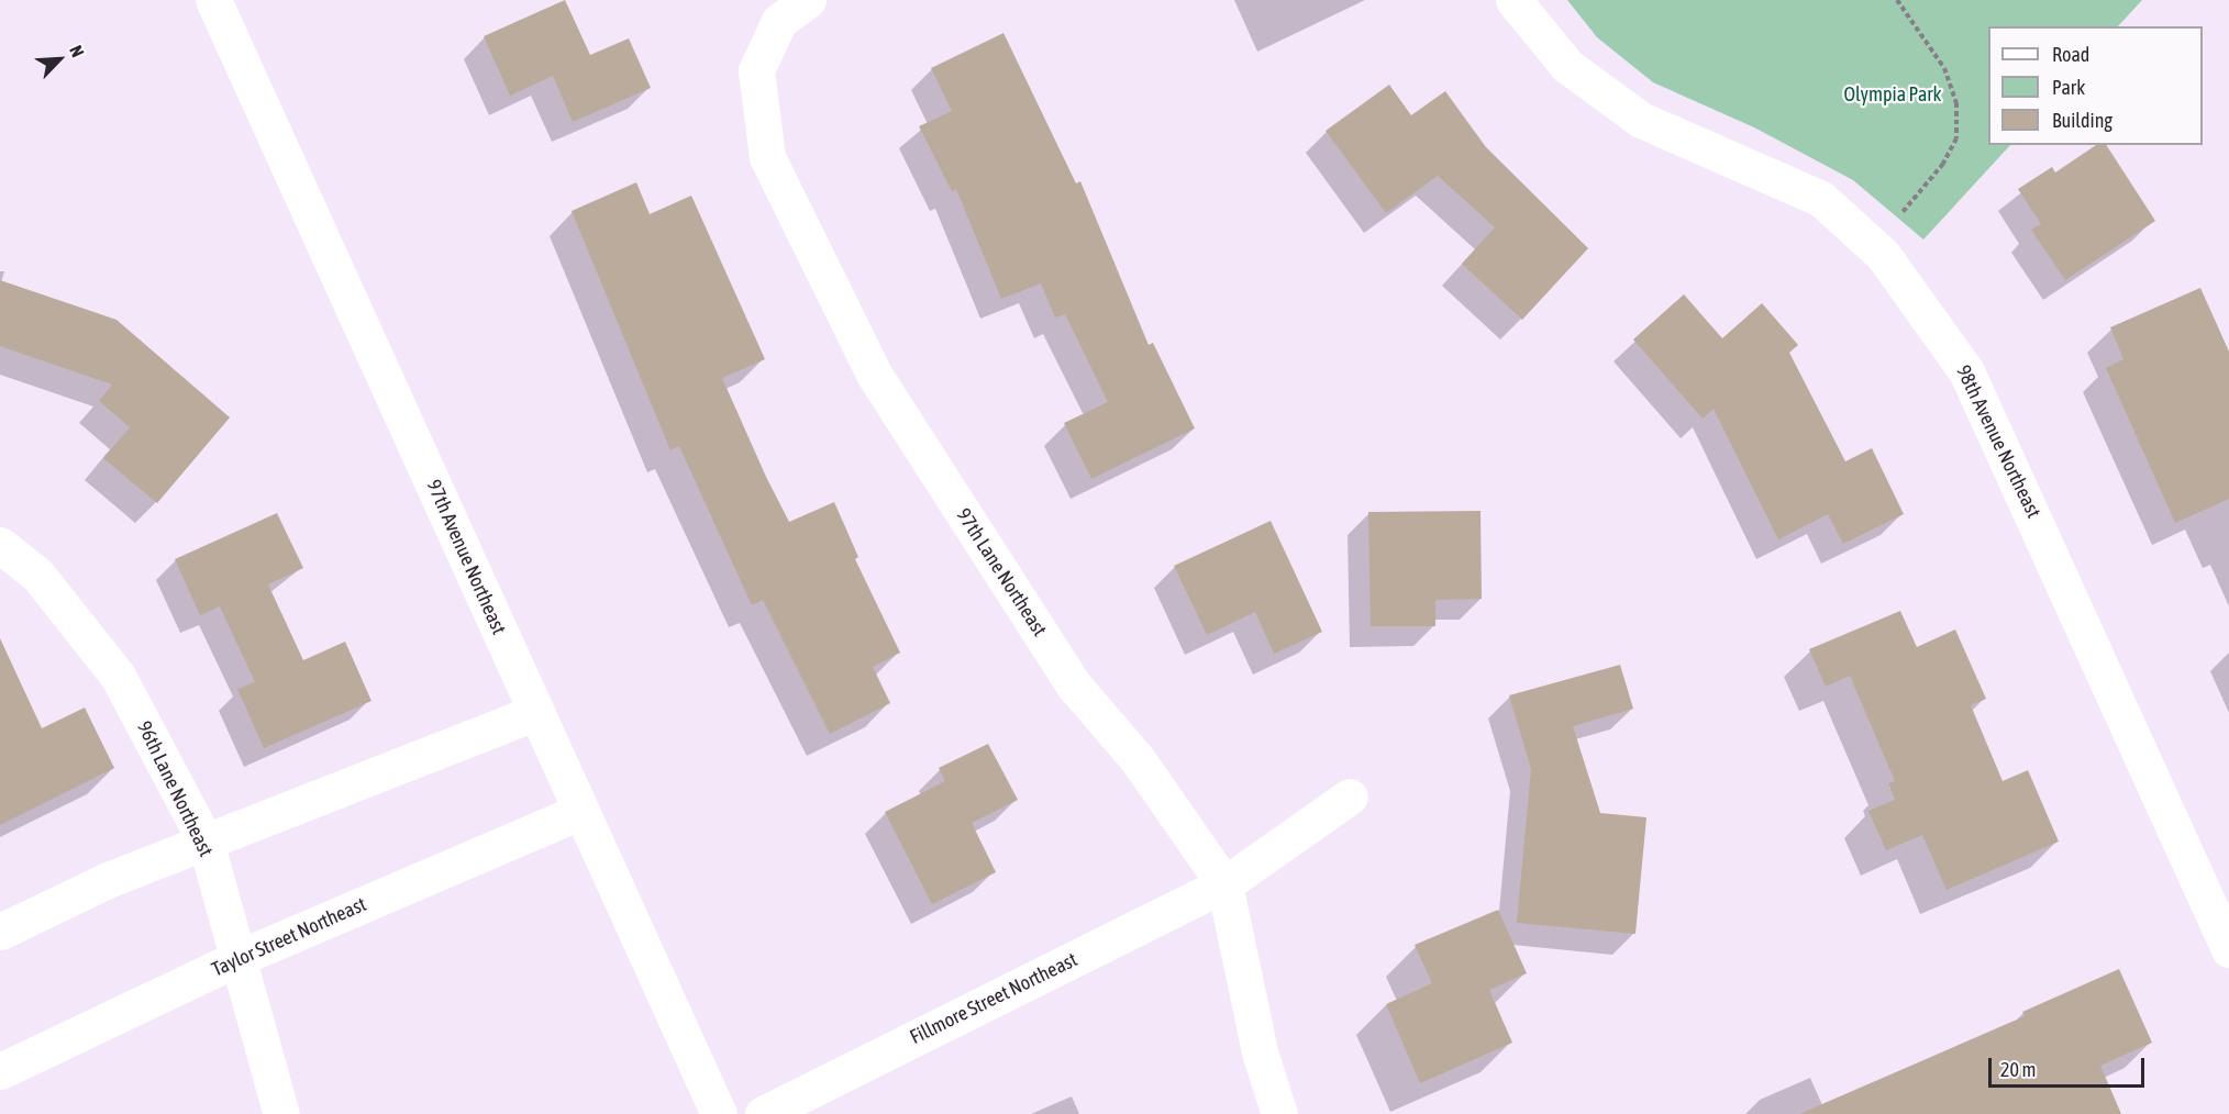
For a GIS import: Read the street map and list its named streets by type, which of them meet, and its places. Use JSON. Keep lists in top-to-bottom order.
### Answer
{
  "streets": {
    "street": [
      "98th Avenue Northeast",
      "97th Avenue Northeast",
      "97th Lane Northeast",
      "96th Lane Northeast",
      "Taylor Street Northeast",
      "Fillmore Street Northeast"
    ]
  },
  "crossings": [
    ["97th Avenue Northeast", "Taylor Street Northeast"],
    ["97th Lane Northeast", "Fillmore Street Northeast"],
    ["96th Lane Northeast", "Taylor Street Northeast"]
  ],
  "parks": ["Olympia Park"],
  "legend": ["Road", "Park", "Building"],
  "scale_bar": "20 m",
  "north": "top right"
}
